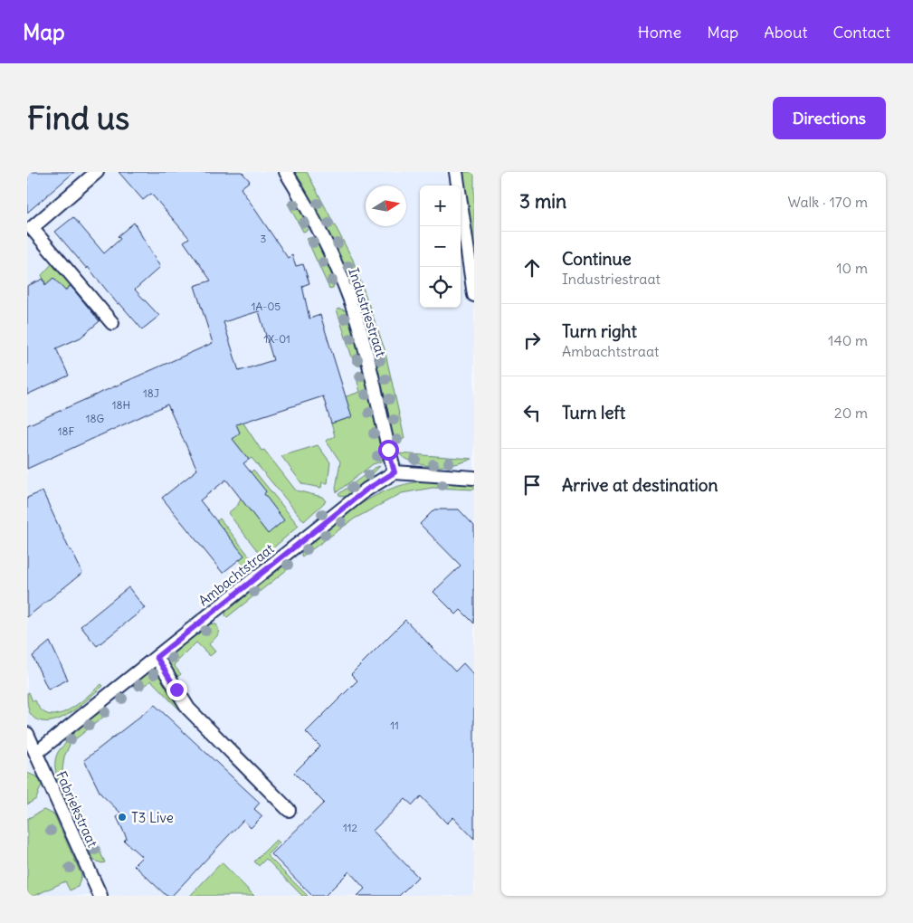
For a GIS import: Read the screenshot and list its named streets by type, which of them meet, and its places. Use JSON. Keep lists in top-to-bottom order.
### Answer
{
  "streets": {
    "street": ["Industriestraat", "Ambachtstraat", "Fabriekstraat"]
  },
  "crossings": [
    ["Industriestraat", "Ambachtstraat"],
    ["Ambachtstraat", "Fabriekstraat"]
  ],
  "places": ["T3 Live"],
  "house_numbers": [
    "3",
    "1A-05",
    "1X-01",
    "18J",
    "18H",
    "18G",
    "18F",
    "11",
    "112"
  ],
  "north": "right",
  "page": {
    "header": "Map",
    "nav": [
      "Home",
      "Map",
      "About",
      "Contact"
    ],
    "buttons": "Directions",
    "title": "Find us",
    "heading": ["3 min", "Walk · 170 m"],
    "map_buttons": ["+", "−"],
    "list": [
      ["Continue", "Industriestraat", "10 m"],
      ["Turn right", "Ambachtstraat", "140 m"],
      ["Turn left", "20 m"],
      "Arrive at destination"
    ]
  }
}
